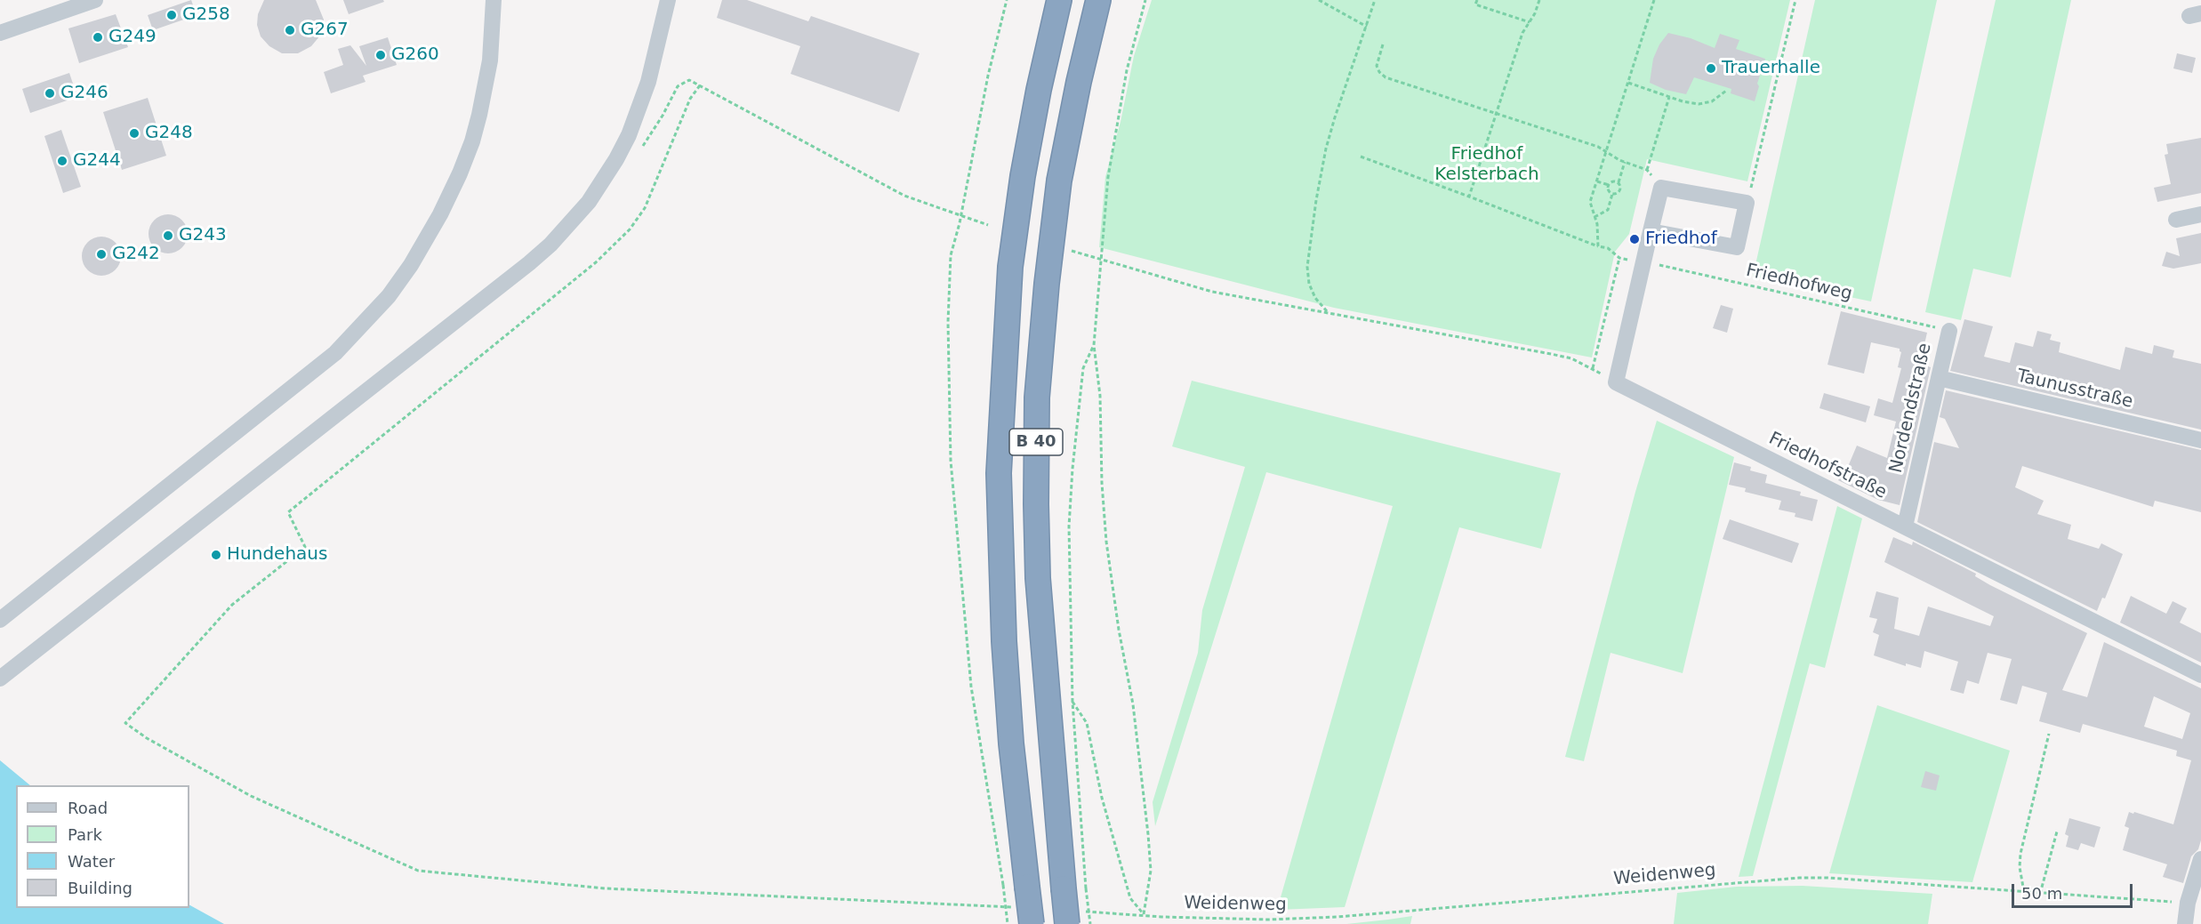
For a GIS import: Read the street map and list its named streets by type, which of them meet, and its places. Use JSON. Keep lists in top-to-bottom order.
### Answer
{
  "streets": {
    "highway": ["B 40"],
    "street": ["Taunusstraße", "Nordendstraße", "Friedhofstraße"],
    "path": ["Friedhofweg", "Weidenweg"]
  },
  "crossings": [
    ["Friedhofweg", "Nordendstraße"],
    ["Taunusstraße", "Nordendstraße"],
    ["Nordendstraße", "Friedhofstraße"],
    ["B 40", "Weidenweg"]
  ],
  "parks": ["Friedhof Kelsterbach"],
  "places": [
    "G258",
    "G267",
    "G249",
    "G260",
    "Trauerhalle",
    "G246",
    "G248",
    "G244",
    "G243",
    "Friedhof",
    "G242",
    "Hundehaus"
  ],
  "legend": [
    "Road",
    "Park",
    "Water",
    "Building"
  ],
  "scale_bar": "50 m"
}
